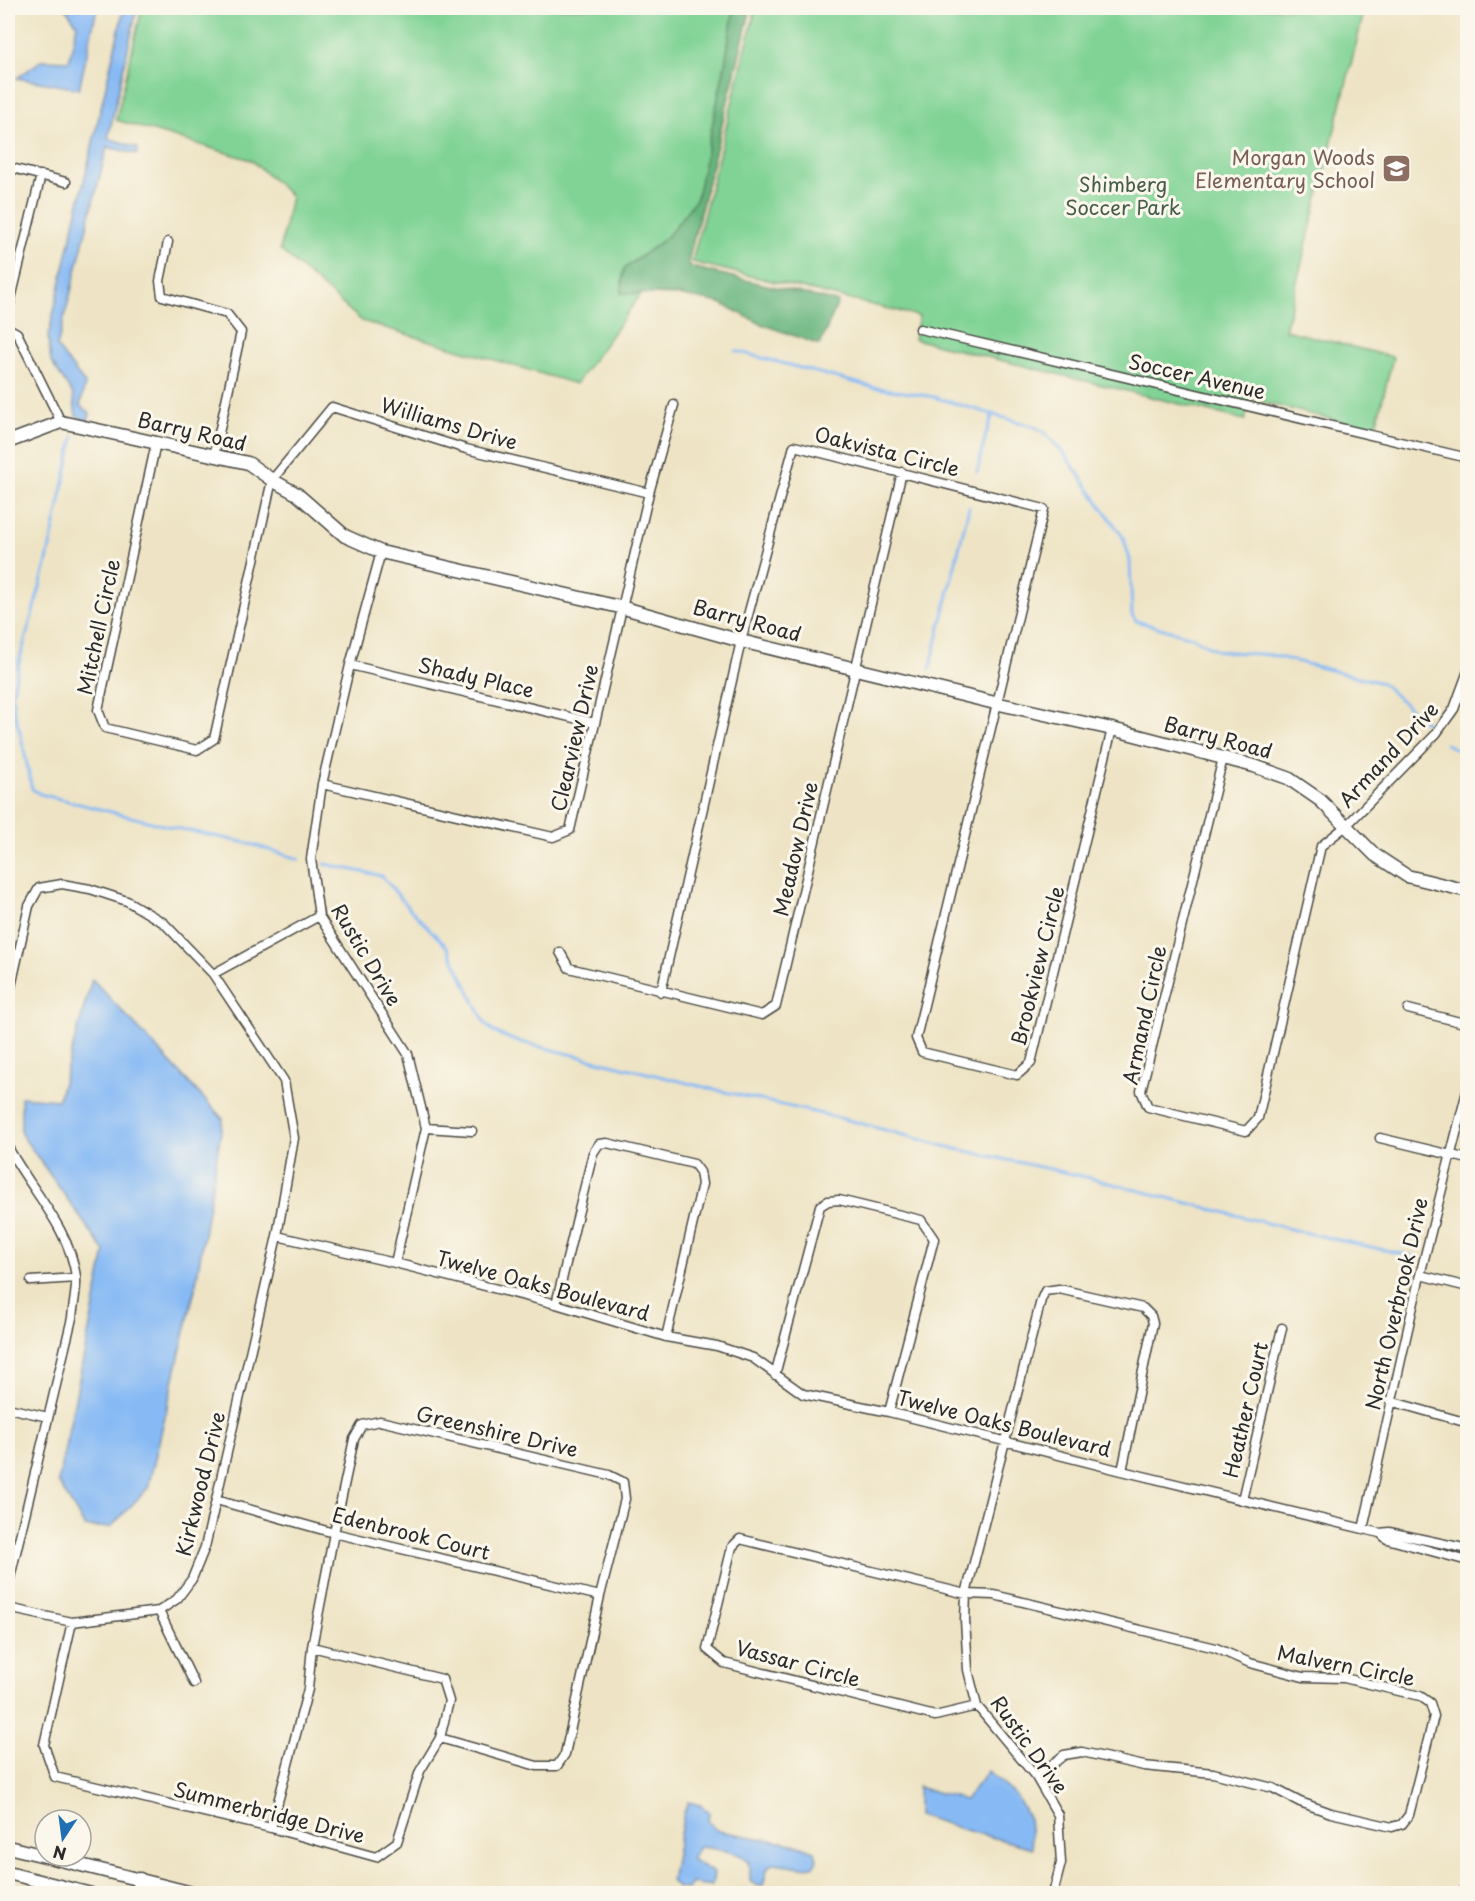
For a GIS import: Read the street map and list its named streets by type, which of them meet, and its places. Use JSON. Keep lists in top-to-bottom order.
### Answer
{
  "streets": {
    "street": [
      "Soccer Avenue",
      "Williams Drive",
      "Barry Road",
      "Oakvista Circle",
      "Mitchell Circle",
      "Shady Place",
      "Clearview Drive",
      "Armand Drive",
      "Meadow Drive",
      "Rustic Drive",
      "Brookview Circle",
      "Armand Circle",
      "Twelve Oaks Boulevard",
      "North Overbrook Drive",
      "Heather Court",
      "Greenshire Drive",
      "Kirkwood Drive",
      "Edenbrook Court",
      "Vassar Circle",
      "Malvern Circle",
      "Summerbridge Drive"
    ]
  },
  "crossings": [
    ["Williams Drive", "Barry Road"],
    ["Williams Drive", "Mitchell Circle"],
    ["Williams Drive", "Clearview Drive"],
    ["Barry Road", "Oakvista Circle"],
    ["Barry Road", "Mitchell Circle"],
    ["Barry Road", "Clearview Drive"],
    ["Barry Road", "Armand Drive"],
    ["Barry Road", "Meadow Drive"],
    ["Barry Road", "Rustic Drive"],
    ["Barry Road", "Brookview Circle"],
    ["Barry Road", "Armand Circle"],
    ["Oakvista Circle", "Meadow Drive"],
    ["Oakvista Circle", "Brookview Circle"],
    ["Shady Place", "Clearview Drive"],
    ["Shady Place", "Rustic Drive"],
    ["Clearview Drive", "Rustic Drive"],
    ["Armand Drive", "Armand Circle"],
    ["Rustic Drive", "Twelve Oaks Boulevard"],
    ["Rustic Drive", "Vassar Circle"],
    ["Rustic Drive", "Malvern Circle"],
    ["Twelve Oaks Boulevard", "North Overbrook Drive"],
    ["Twelve Oaks Boulevard", "Heather Court"],
    ["Twelve Oaks Boulevard", "Kirkwood Drive"],
    ["Greenshire Drive", "Edenbrook Court"],
    ["Greenshire Drive", "Summerbridge Drive"],
    ["Kirkwood Drive", "Edenbrook Court"],
    ["Vassar Circle", "Malvern Circle"]
  ],
  "parks": ["Shimberg Soccer Park"],
  "places": {
    "school or university": ["Morgan Woods Elementary School"]
  },
  "north": "bottom"
}
